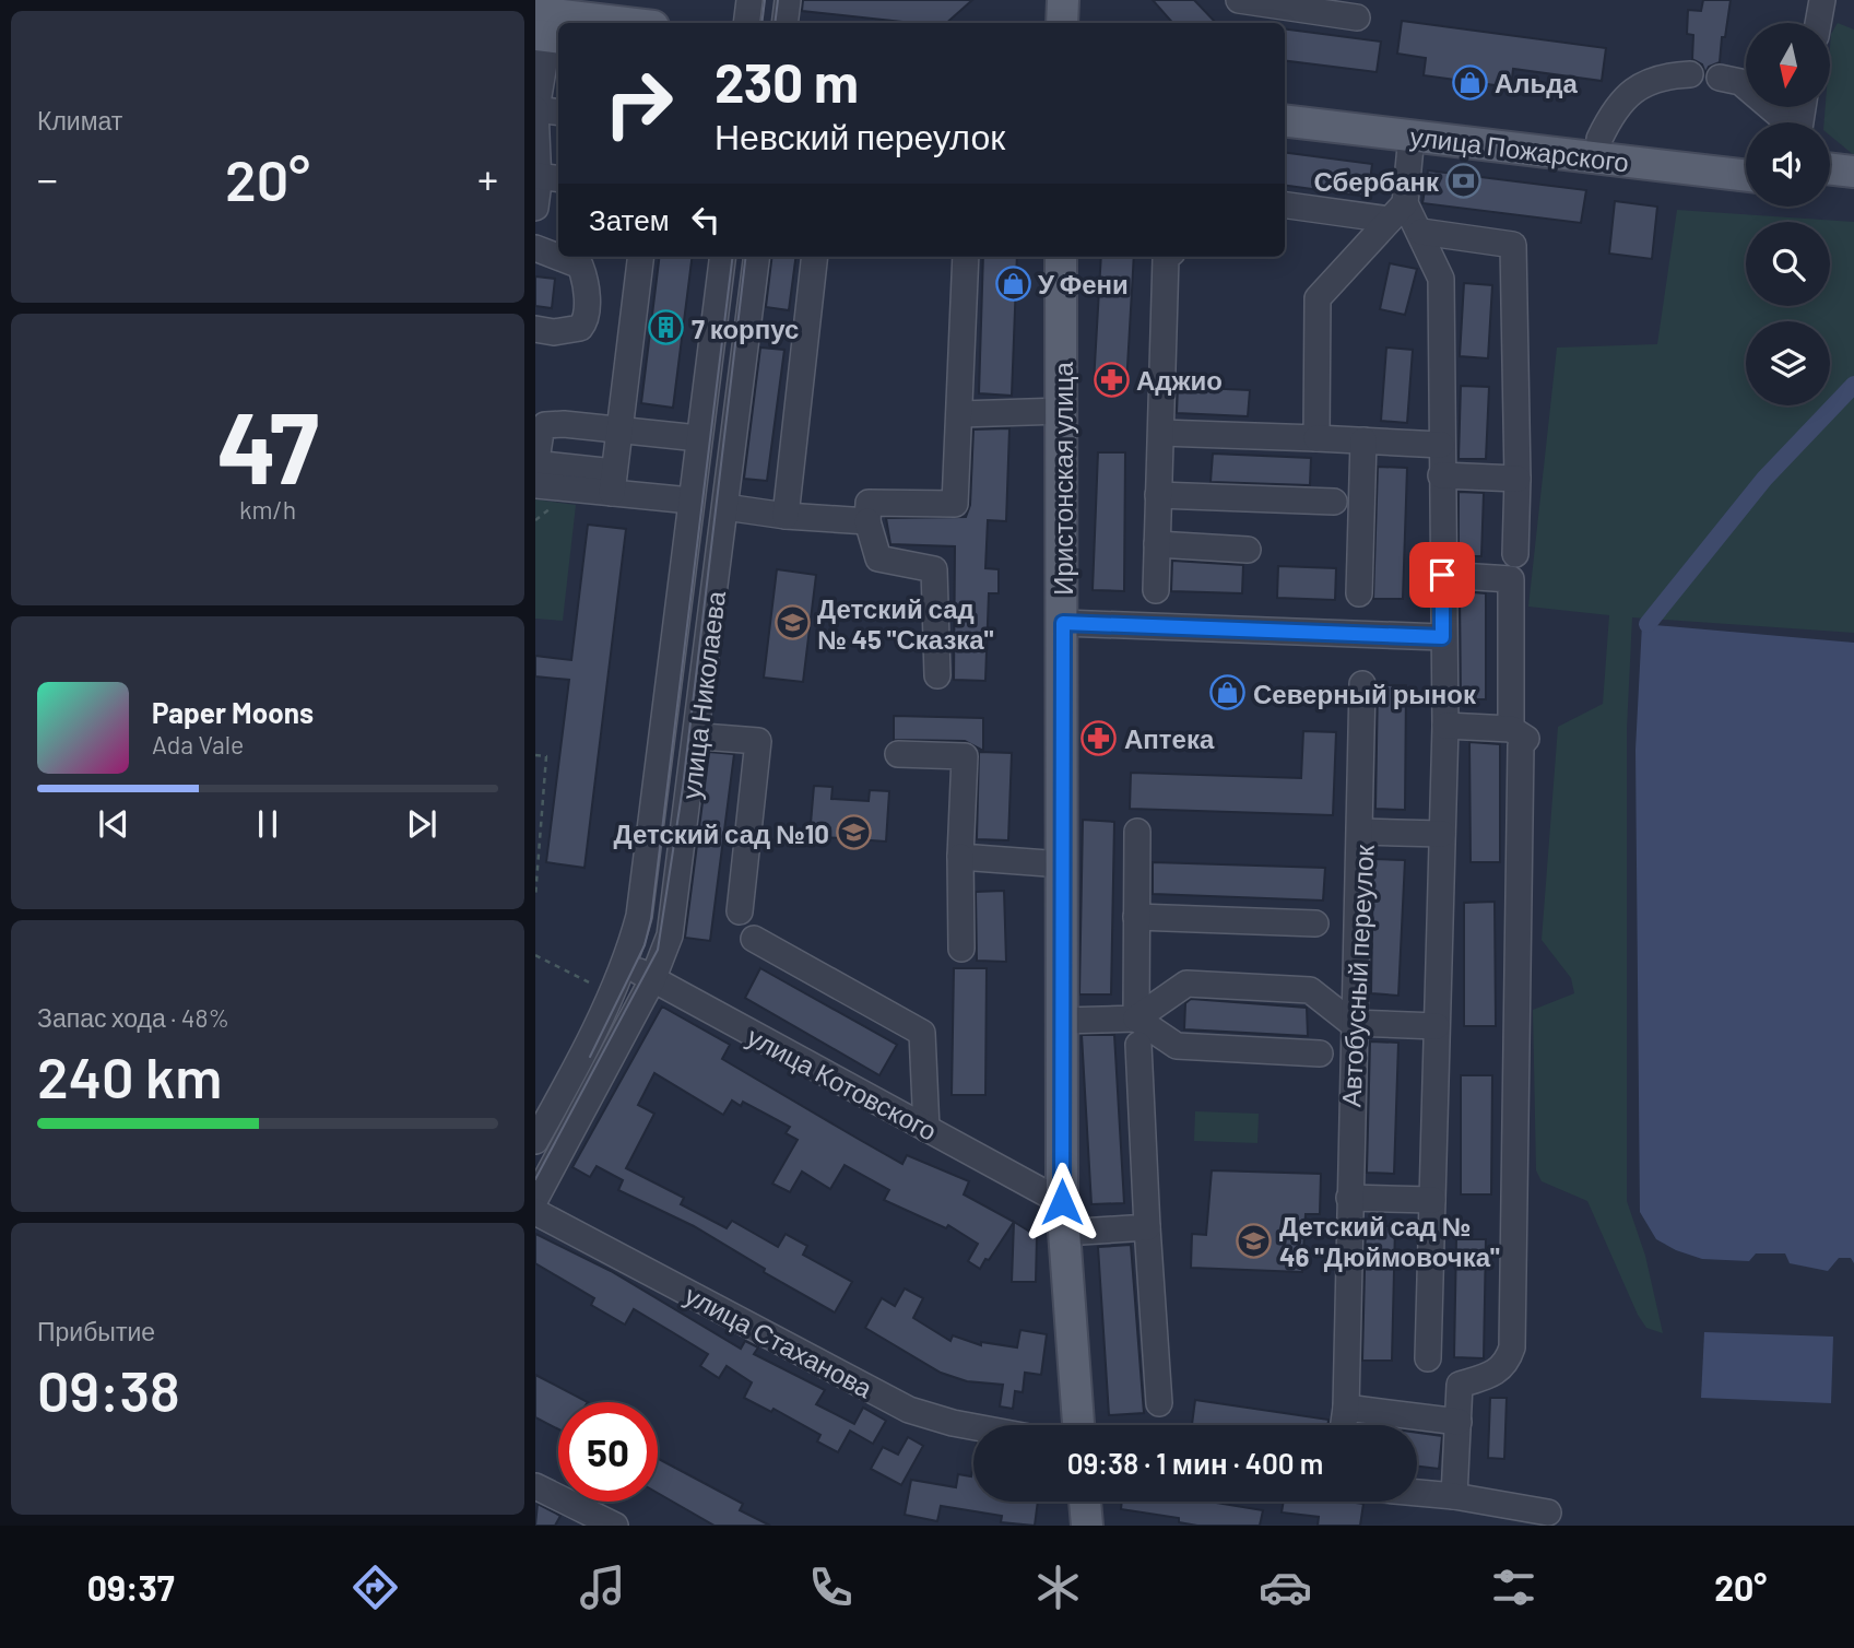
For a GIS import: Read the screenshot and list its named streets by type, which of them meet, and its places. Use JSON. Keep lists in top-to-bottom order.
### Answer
{
  "streets": {
    "main road": ["улица Пожарского", "Иристонская улица"],
    "street": [
      "улица Николаева",
      "Автобусный переулок",
      "улица Котовского",
      "улица Стаханова"
    ]
  },
  "crossings": [
    ["Иристонская улица", "улица Котовского"],
    ["улица Николаева", "улица Котовского"]
  ],
  "places": {
    "shop": ["Альда", "У Фени", "Северный рынок"],
    "bank": ["Сбербанк"],
    "building": ["7 корпус"],
    "pharmacy": ["Аджио", "Аптека"],
    "school or university": ["Детский сад № 45 \"Сказка\"", "Детский сад №10", "Детский сад № 46 \"Дюймовочка\""]
  },
  "north": "bottom",
  "page": {
    "tile": [
      "Климат",
      ["47", "km/h"],
      ["Запас хода · 48%", "240 km"],
      ["Прибытие", "09:38"]
    ],
    "turn": ["230 m", "Невский переулок"],
    "heat": ["−", "20°", "+"],
    "then": "Затем",
    "song": ["Paper Moons", "Ada Vale"],
    "limit": "50",
    "trip": "09:38 · 1 мин · 400 m",
    "tabs": ["09:37", "20°"]
  }
}
